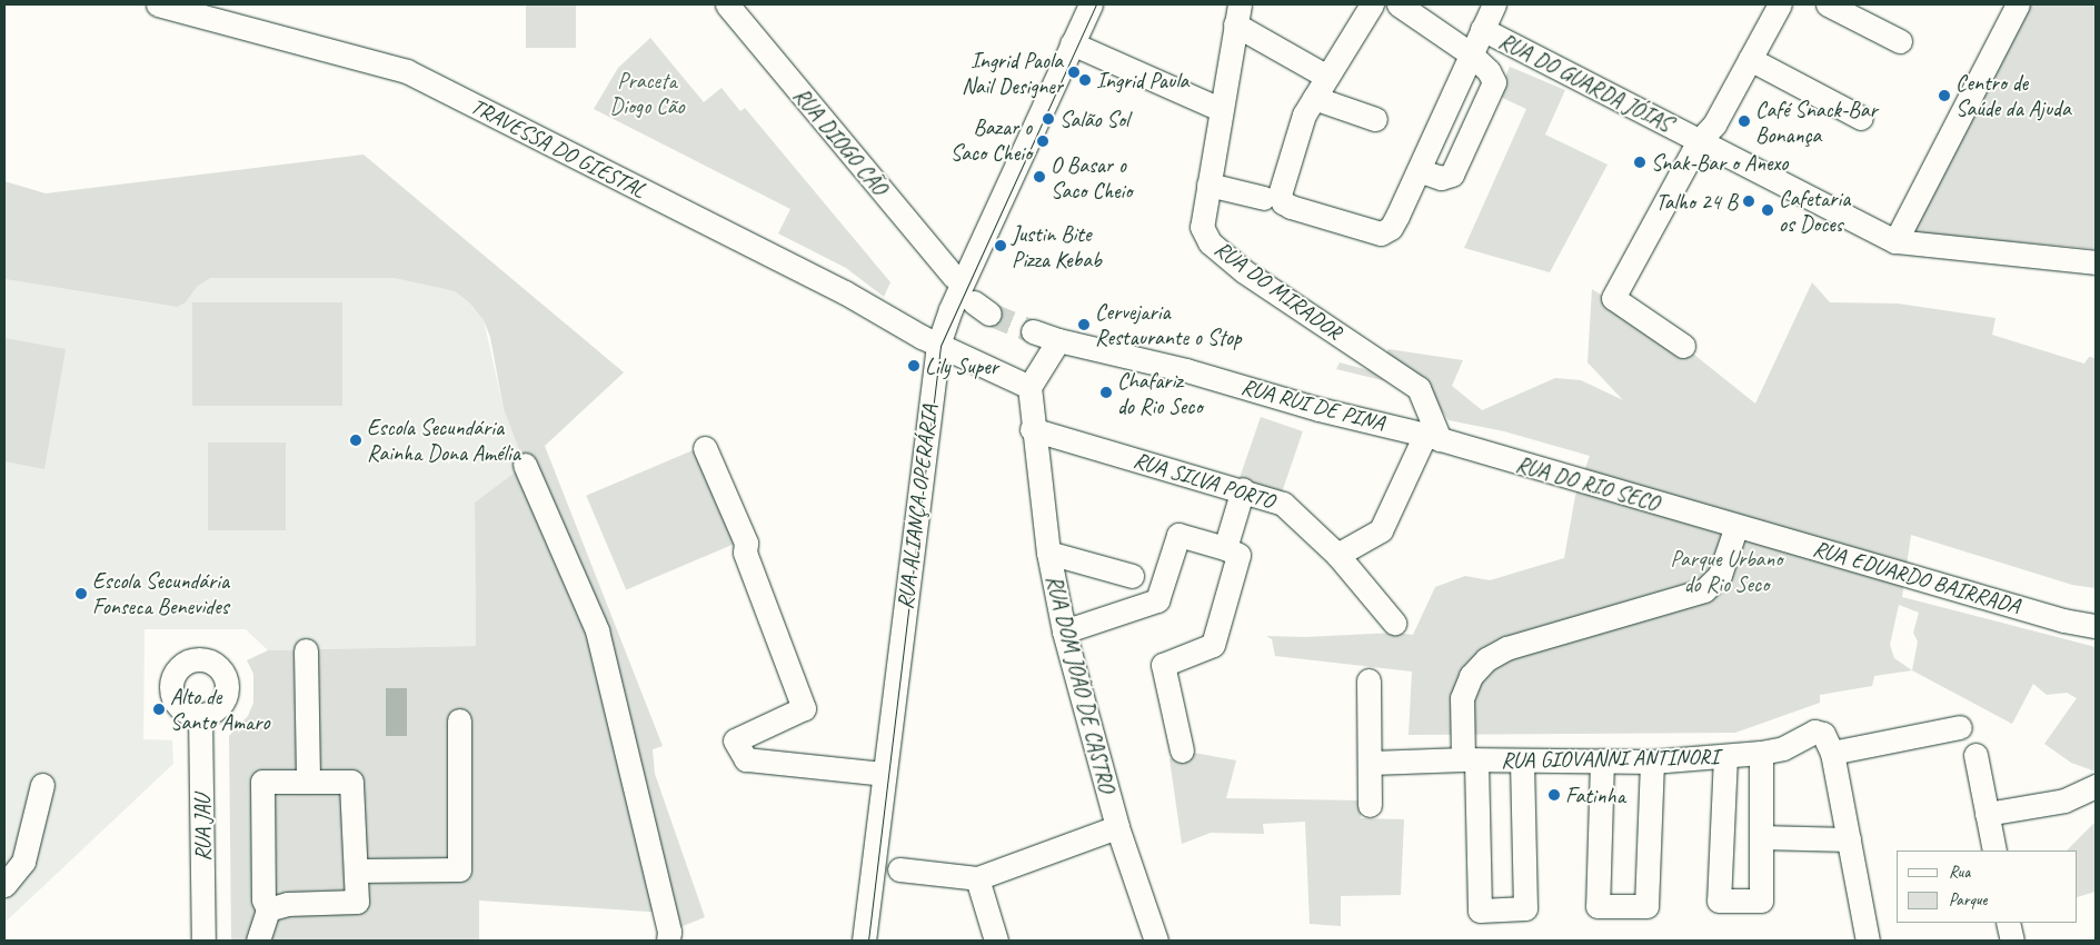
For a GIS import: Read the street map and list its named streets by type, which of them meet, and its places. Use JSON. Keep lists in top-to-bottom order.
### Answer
{
  "streets": {
    "street": [
      "RUA DO GUARDA JÓIAS",
      "RUA DIOGO CÃO",
      "TRAVESSA DO GIESTAL",
      "RUA DO MIRADOR",
      "RUA RUI DE PINA",
      "RUA SILVA PORTO",
      "RUA DO RIO SECO",
      "RUA ALIANÇA OPERÁRIA",
      "RUA EDUARDO BAIRRADA",
      "RUA DOM JOÃO DE CASTRO",
      "RUA GIOVANNI ANTINORI",
      "RUA JAU"
    ]
  },
  "crossings": [
    ["TRAVESSA DO GIESTAL", "RUA ALIANÇA OPERÁRIA"],
    ["TRAVESSA DO GIESTAL", "RUA DOM JOÃO DE CASTRO"],
    ["RUA DO MIRADOR", "RUA RUI DE PINA"],
    ["RUA DO MIRADOR", "RUA DO RIO SECO"],
    ["RUA RUI DE PINA", "RUA DO RIO SECO"],
    ["RUA SILVA PORTO", "RUA DOM JOÃO DE CASTRO"],
    ["RUA DO RIO SECO", "RUA EDUARDO BAIRRADA"]
  ],
  "parks": ["Praceta Diogo Cão", "Parque Urbano do Rio Seco"],
  "places": [
    "Ingrid Paola Nail Designer",
    "Ingrid Paula",
    "Centro de Saúde da Ajuda",
    "Salão Sol",
    "Café Snack-Bar Bonança",
    "Bazar o Saco Cheio",
    "Snak-Bar o Anexo",
    "O Basar o Saco Cheio",
    "Talho 24 B",
    "Cafetaria os Doces",
    "Justin Bite Pizza Kebab",
    "Cervejaria Restaurante o Stop",
    "Lily Super",
    "Chafariz do Rio Seco",
    "Escola Secundária Rainha Dona Amélia",
    "Escola Secundária Fonseca Benevides",
    "Alto de Santo Amaro",
    "Fatinha"
  ],
  "legend": ["Rua", "Parque"]
}
